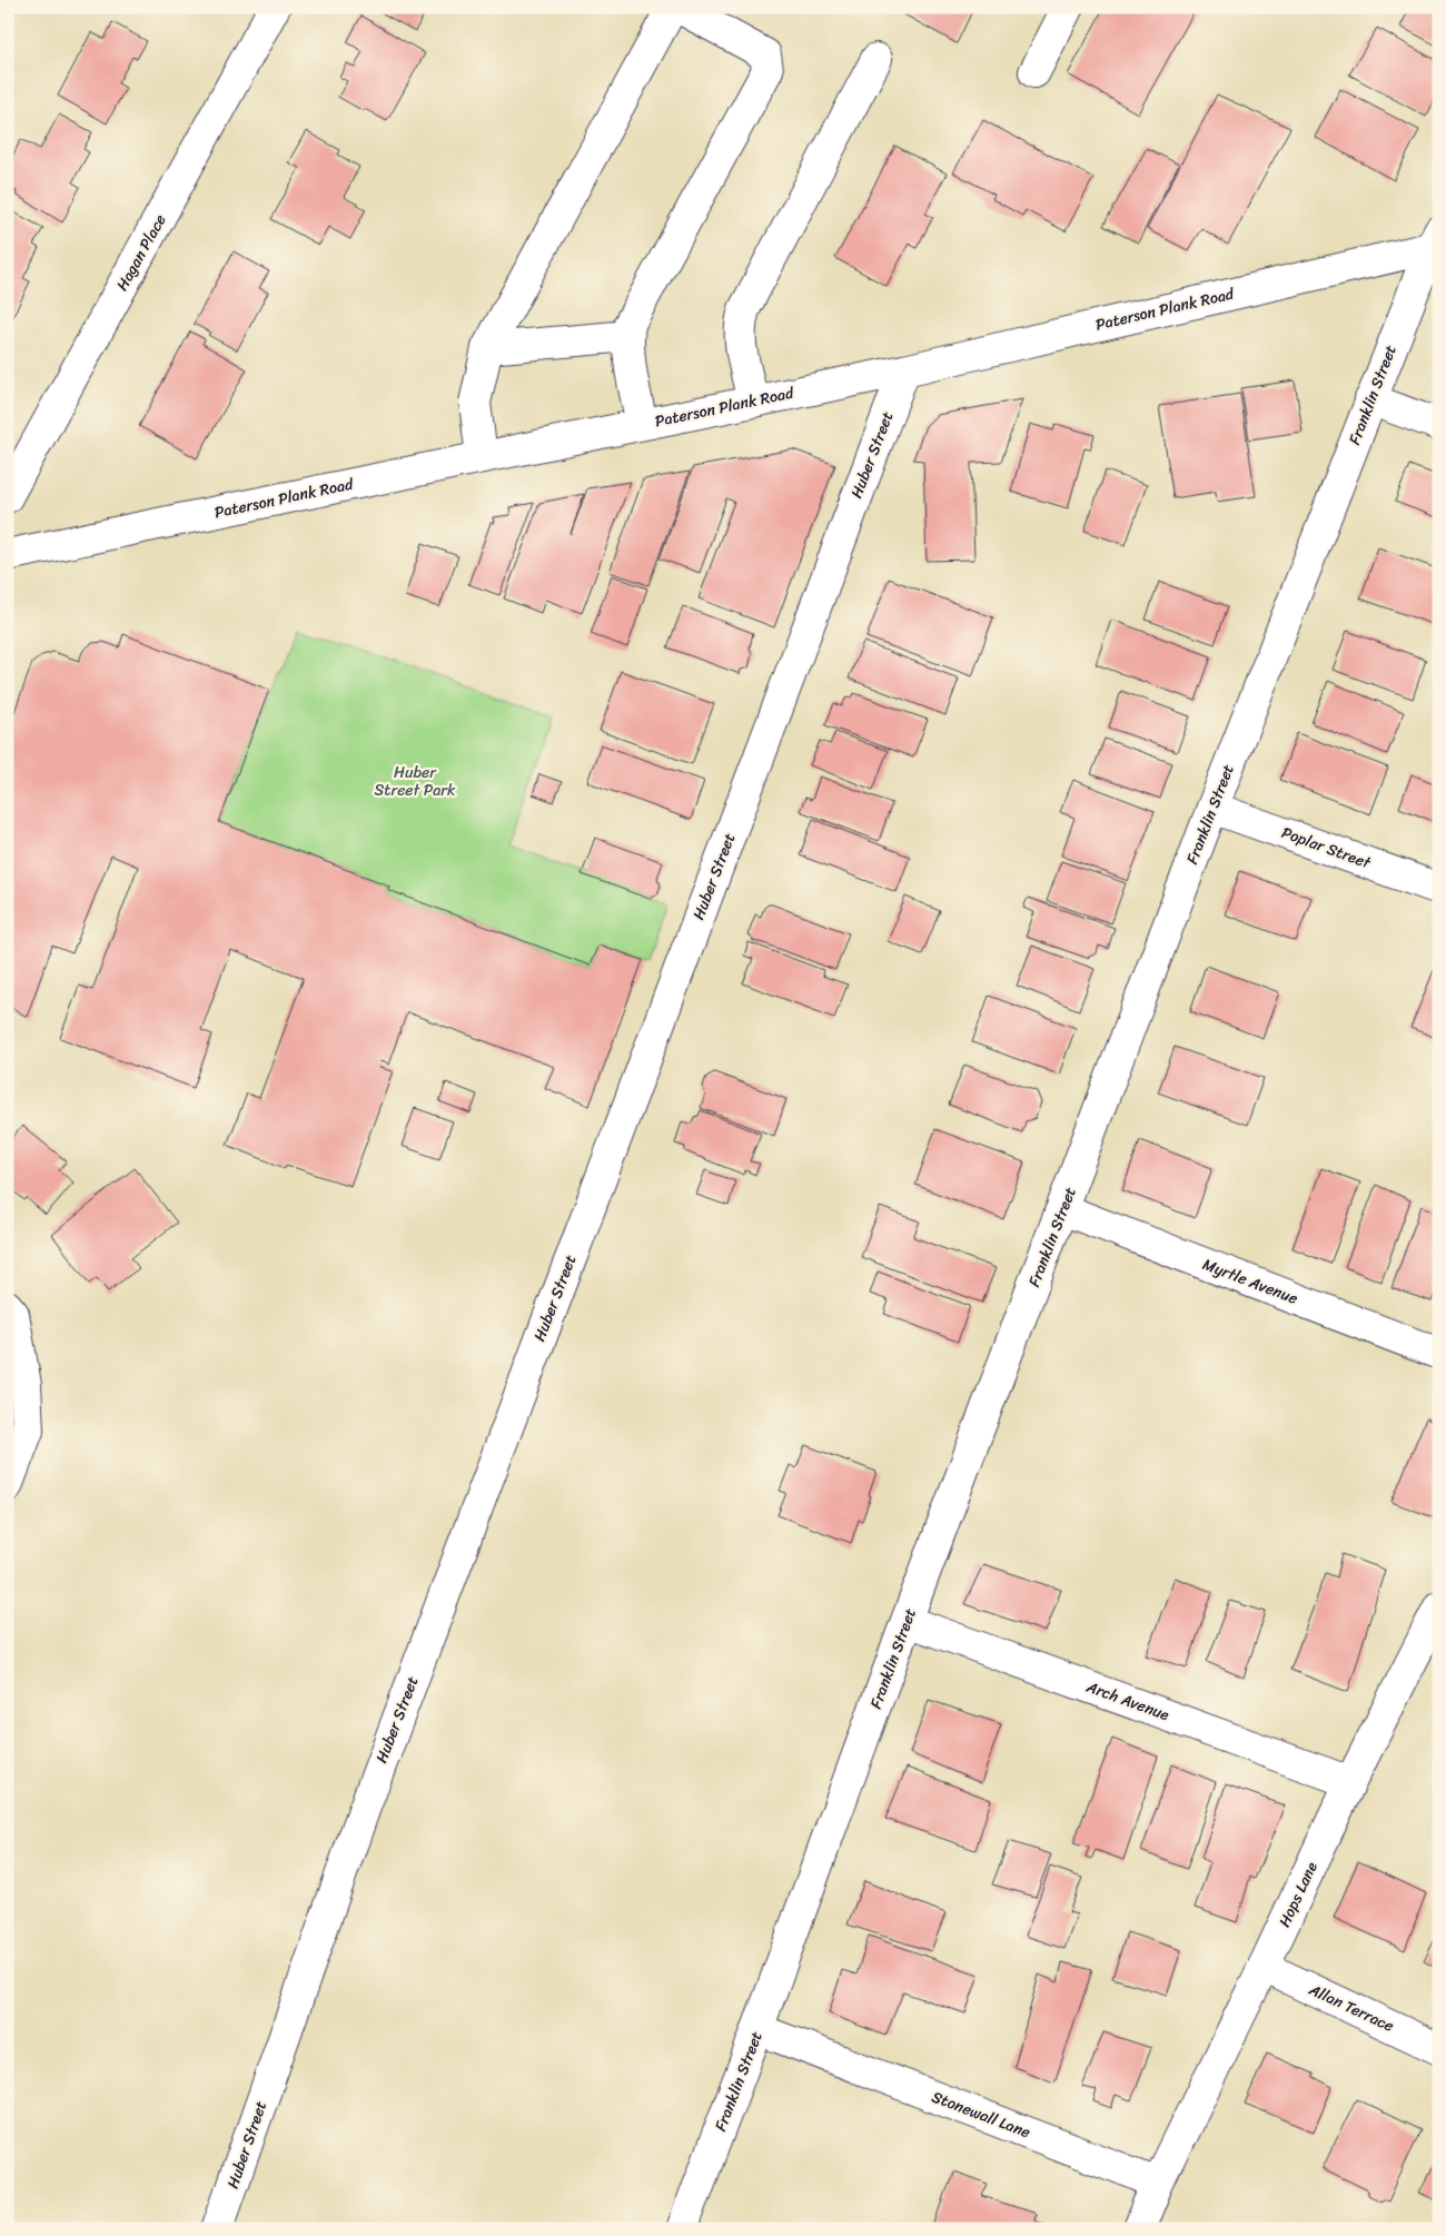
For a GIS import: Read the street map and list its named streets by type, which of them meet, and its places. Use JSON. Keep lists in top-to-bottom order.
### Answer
{
  "streets": {
    "street": [
      "Hagan Place",
      "Paterson Plank Road",
      "Franklin Street",
      "Huber Street",
      "Poplar Street",
      "Myrtle Avenue",
      "Arch Avenue",
      "Hops Lane",
      "Allan Terrace",
      "Stonewall Lane"
    ]
  },
  "crossings": [
    ["Paterson Plank Road", "Franklin Street"],
    ["Paterson Plank Road", "Huber Street"],
    ["Franklin Street", "Poplar Street"],
    ["Franklin Street", "Myrtle Avenue"],
    ["Franklin Street", "Arch Avenue"],
    ["Franklin Street", "Stonewall Lane"],
    ["Arch Avenue", "Hops Lane"],
    ["Hops Lane", "Allan Terrace"],
    ["Hops Lane", "Stonewall Lane"]
  ],
  "parks": ["Huber Street Park"]
}
